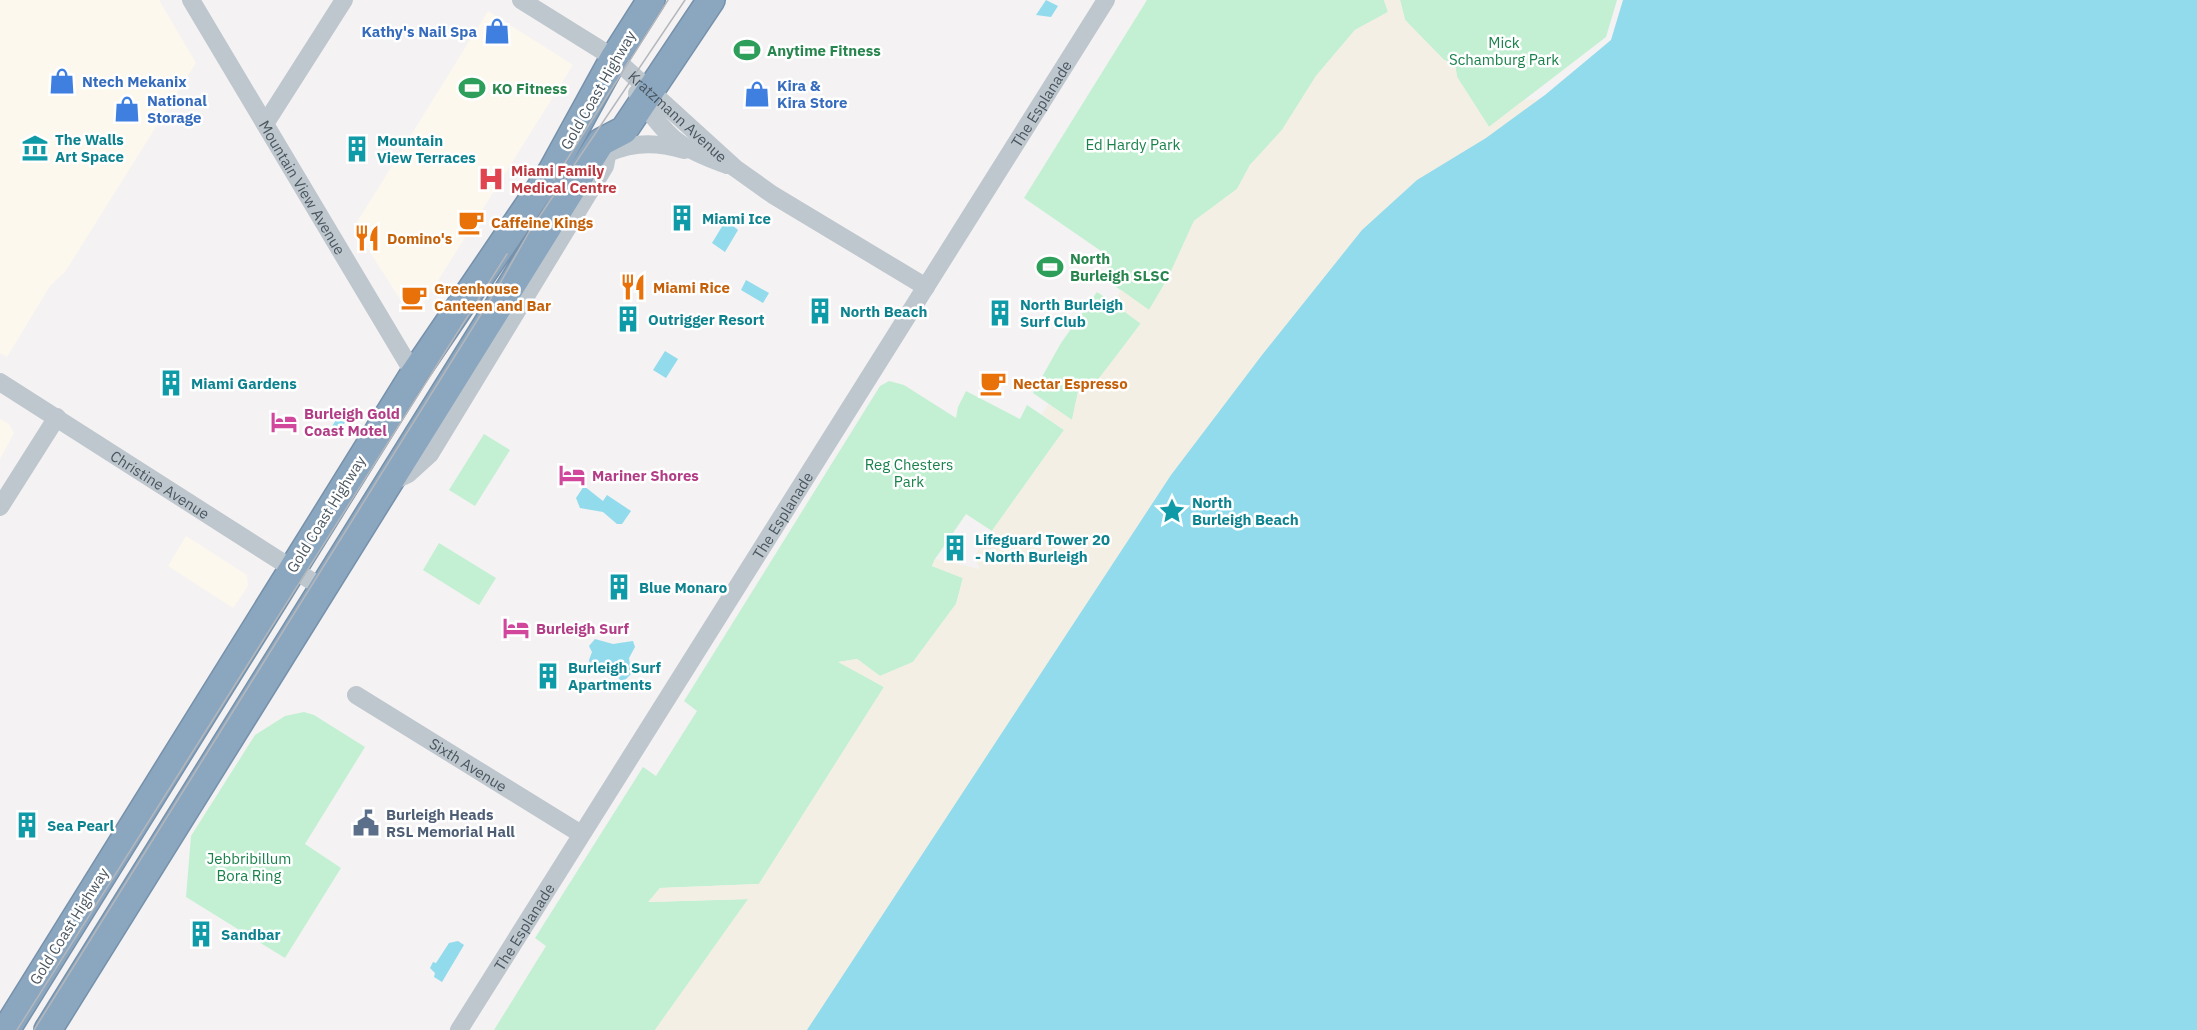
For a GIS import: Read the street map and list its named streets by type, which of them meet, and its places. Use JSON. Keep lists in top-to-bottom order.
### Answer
{
  "streets": {
    "highway": ["Gold Coast Highway"],
    "street": [
      "The Esplanade",
      "Kratzmann Avenue",
      "Mountain View Avenue",
      "Christine Avenue",
      "Sixth Avenue"
    ]
  },
  "crossings": [
    ["Gold Coast Highway", "Kratzmann Avenue"],
    ["Gold Coast Highway", "Mountain View Avenue"],
    ["Gold Coast Highway", "Christine Avenue"],
    ["The Esplanade", "Kratzmann Avenue"],
    ["The Esplanade", "Sixth Avenue"]
  ],
  "parks": [
    "Mick Schamburg Park",
    "Ed Hardy Park",
    "Reg Chesters Park",
    "Jebbribillum Bora Ring"
  ],
  "places": {
    "shop": [
      "Kathy's Nail Spa",
      "Ntech Mekanix",
      "Kira & Kira Store",
      "National Storage"
    ],
    "sports": ["Anytime Fitness", "KO Fitness", "North Burleigh SLSC"],
    "museum": ["The Walls Art Space"],
    "building": [
      "Mountain View Terraces",
      "Miami Ice",
      "North Beach",
      "North Burleigh Surf Club",
      "Outrigger Resort",
      "Miami Gardens",
      "Lifeguard Tower 20 - North Burleigh",
      "Blue Monaro",
      "Burleigh Surf Apartments",
      "Sea Pearl",
      "Sandbar"
    ],
    "hospital": ["Miami Family Medical Centre"],
    "cafe": ["Caffeine Kings", "Greenhouse Canteen and Bar", "Nectar Espresso"],
    "restaurant": ["Domino's", "Miami Rice"],
    "hotel": ["Burleigh Gold Coast Motel", "Mariner Shores", "Burleigh Surf"],
    "place": ["North Burleigh Beach"],
    "public building": ["Burleigh Heads RSL Memorial Hall"]
  }
}
